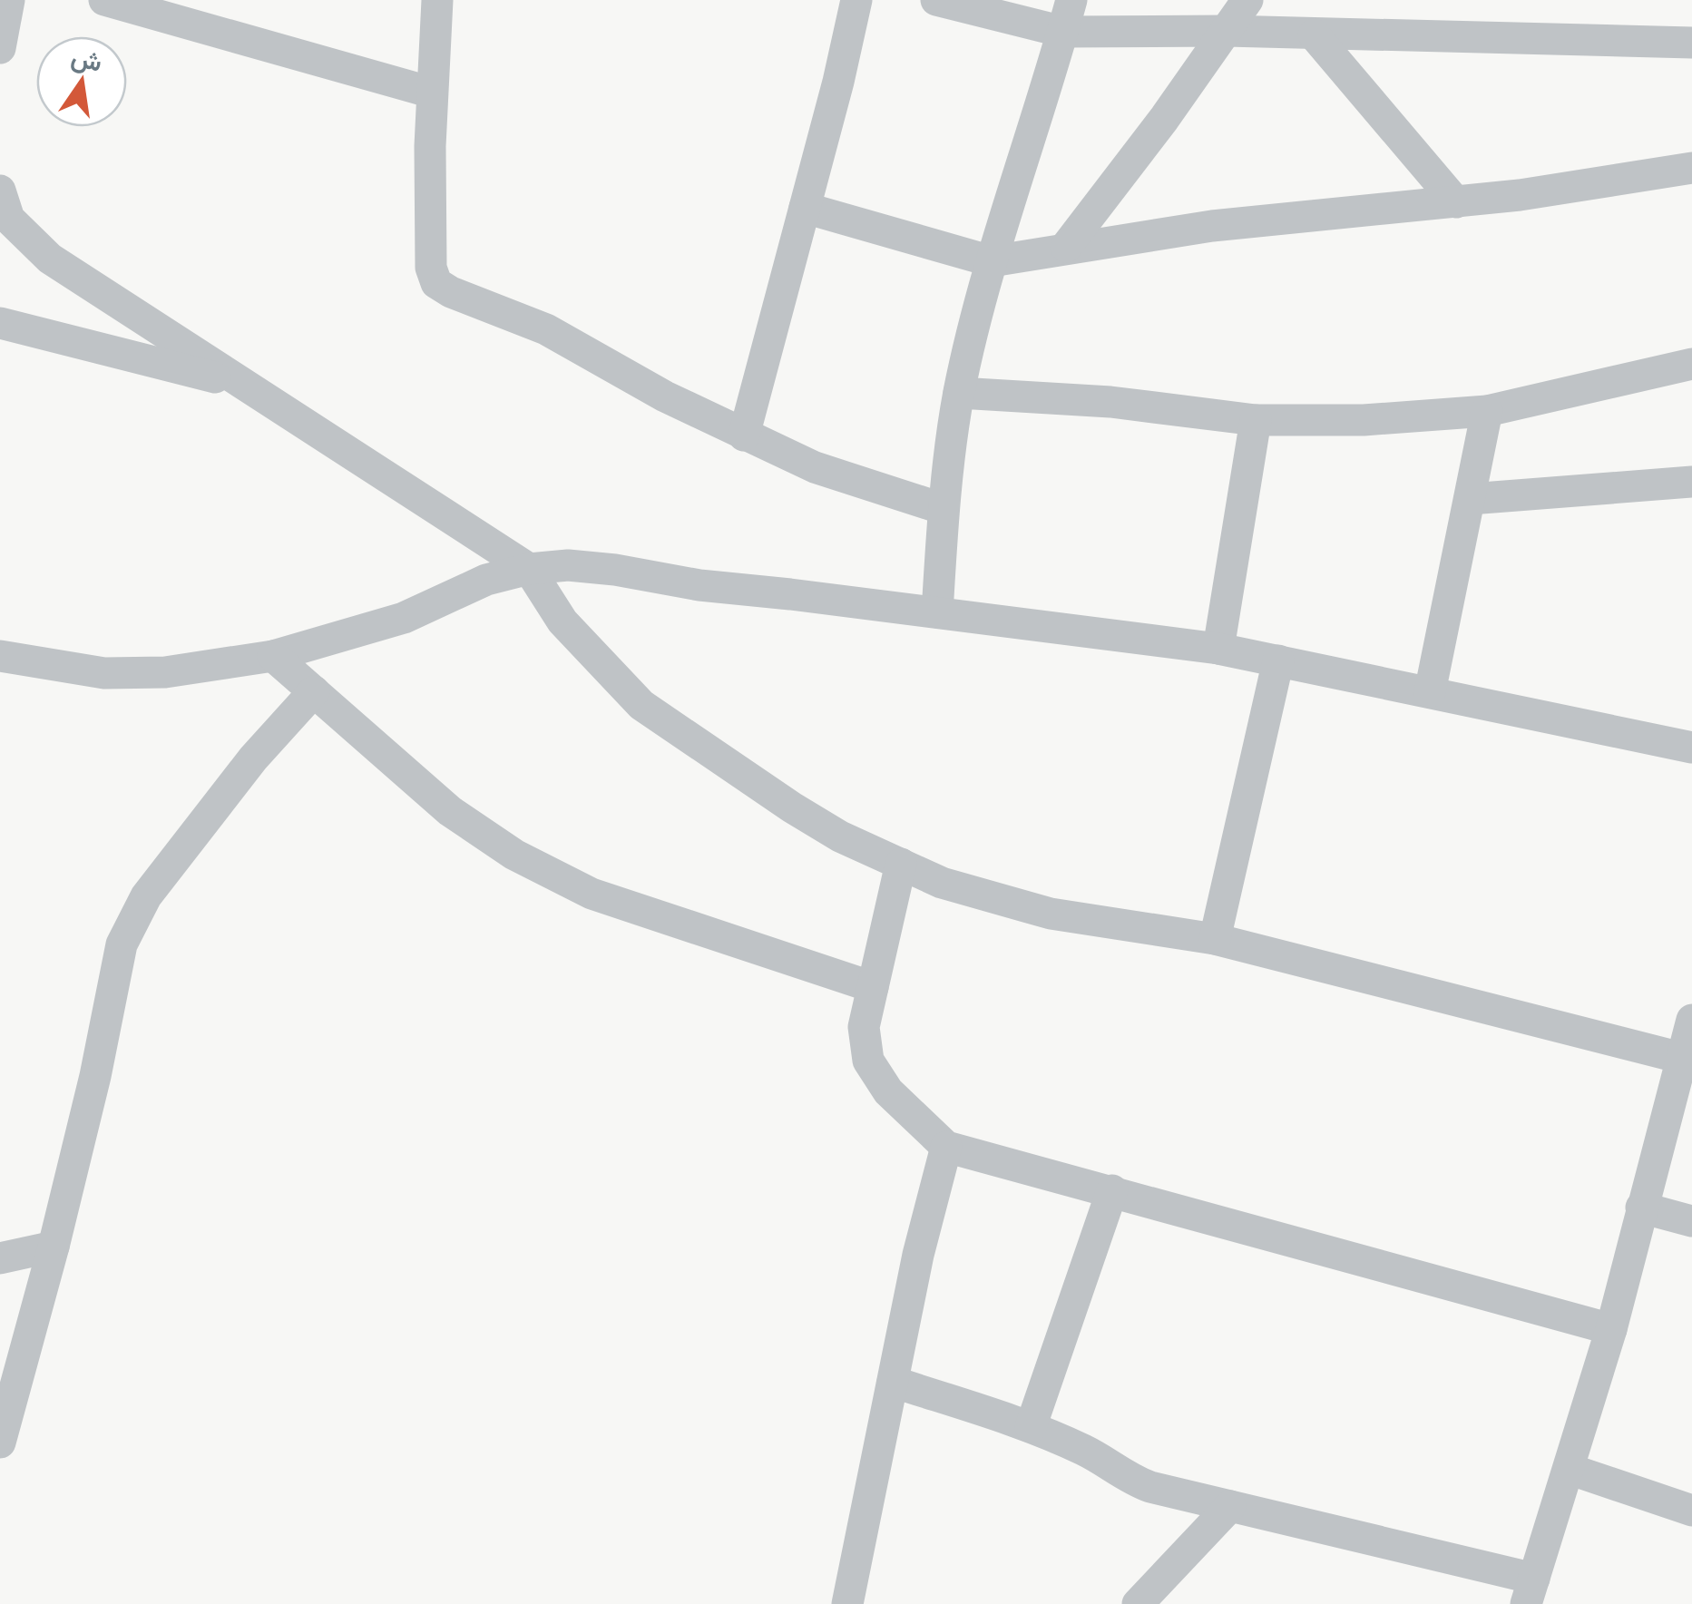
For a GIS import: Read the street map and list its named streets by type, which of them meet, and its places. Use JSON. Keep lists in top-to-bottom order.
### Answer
{
  "north": "top"
}
